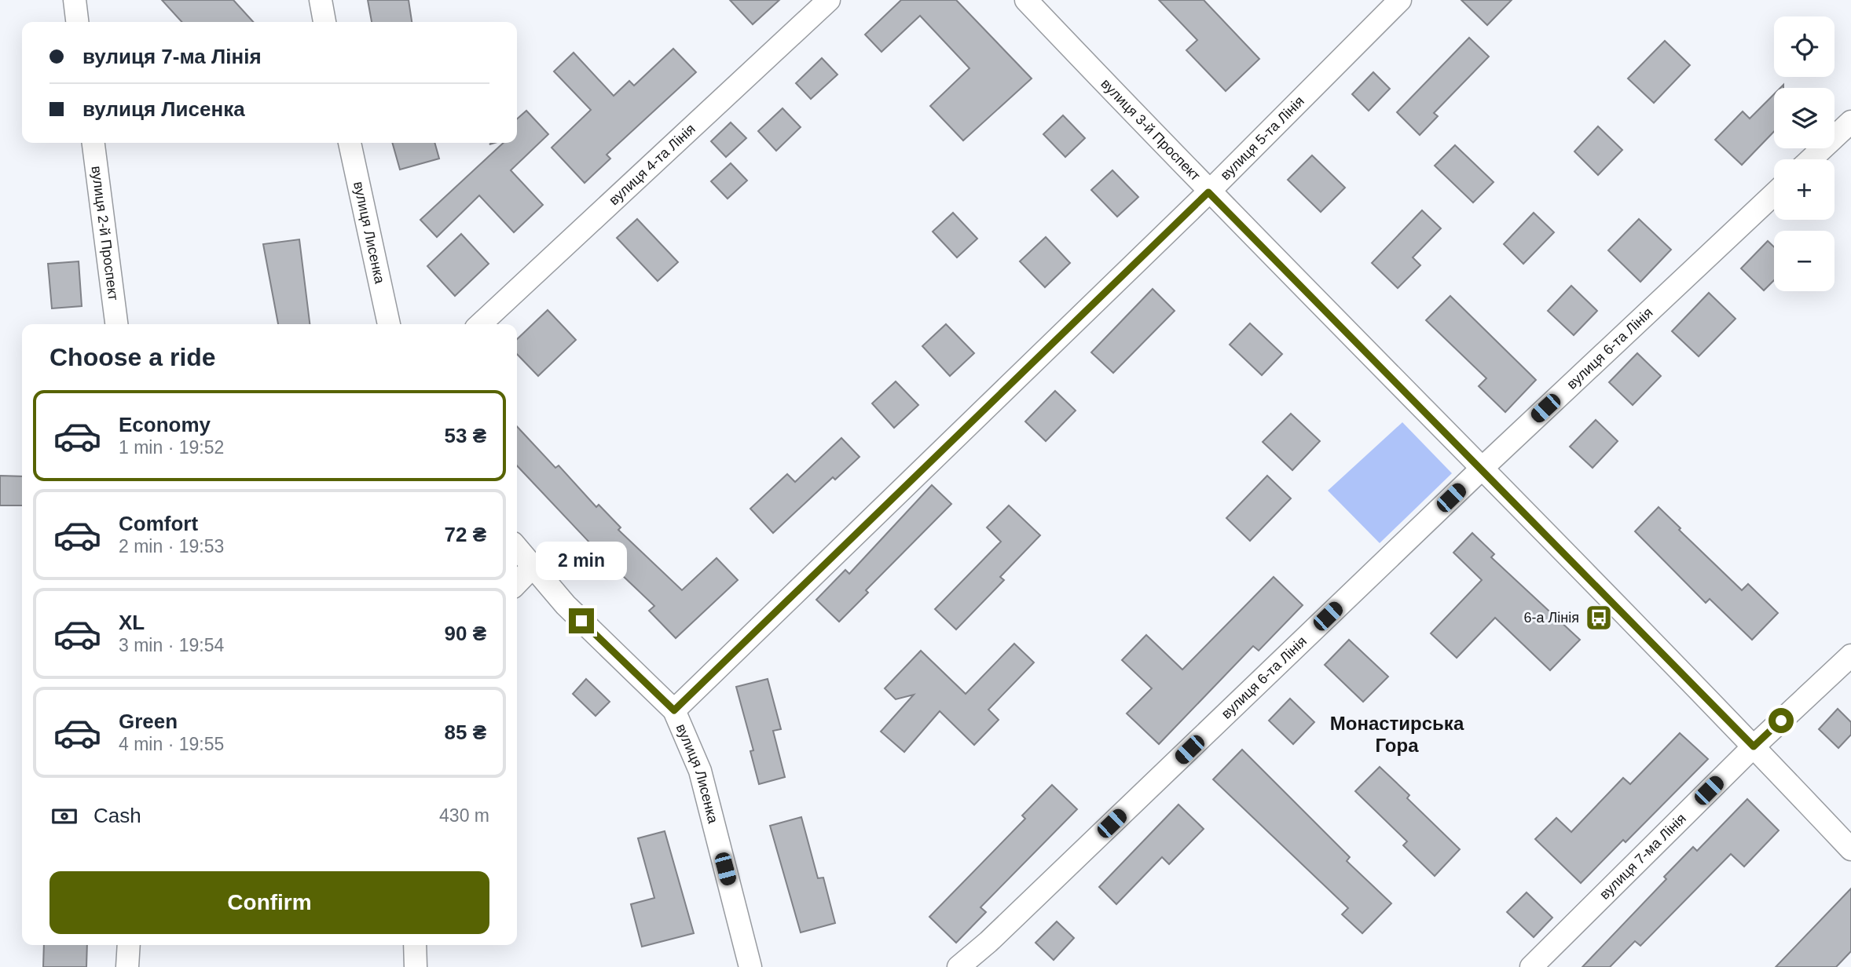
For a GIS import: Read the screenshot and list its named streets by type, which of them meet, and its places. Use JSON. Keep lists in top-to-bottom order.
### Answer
{
  "streets": {
    "street": [
      "вулиця 3-й Проспект",
      "вулиця 5-та Лінія",
      "вулиця 4-та Лінія",
      "вулиця 2-й Проспект",
      "вулиця Лисенка",
      "вулиця 6-та Лінія",
      "вулиця 7-ма Лінія"
    ]
  },
  "crossings": [
    ["вулиця 3-й Проспект", "вулиця 5-та Лінія"],
    ["вулиця 3-й Проспект", "вулиця 6-та Лінія"],
    ["вулиця 3-й Проспект", "вулиця 7-ма Лінія"],
    ["вулиця 5-та Лінія", "вулиця Лисенка"]
  ],
  "districts": ["Монастирська Гора"],
  "places": {
    "bus stop": ["6-а Лінія"]
  },
  "page": {
    "map_buttons": ["+", "−"],
    "banner": ["вулиця 7-ма Лінія", "вулиця Лисенка"],
    "heading": "Choose a ride",
    "list": [
      {
        "name": "Economy",
        "note": "1 min · 19:52",
        "value": "53 ₴"
      },
      {
        "name": "Comfort",
        "note": "2 min · 19:53",
        "value": "72 ₴"
      },
      {
        "name": "XL",
        "note": "3 min · 19:54",
        "value": "90 ₴"
      },
      {
        "name": "Green",
        "note": "4 min · 19:55",
        "value": "85 ₴"
      }
    ],
    "bubble": "2 min",
    "pay": ["Cash", "430 m"],
    "buttons": "Confirm"
  }
}
